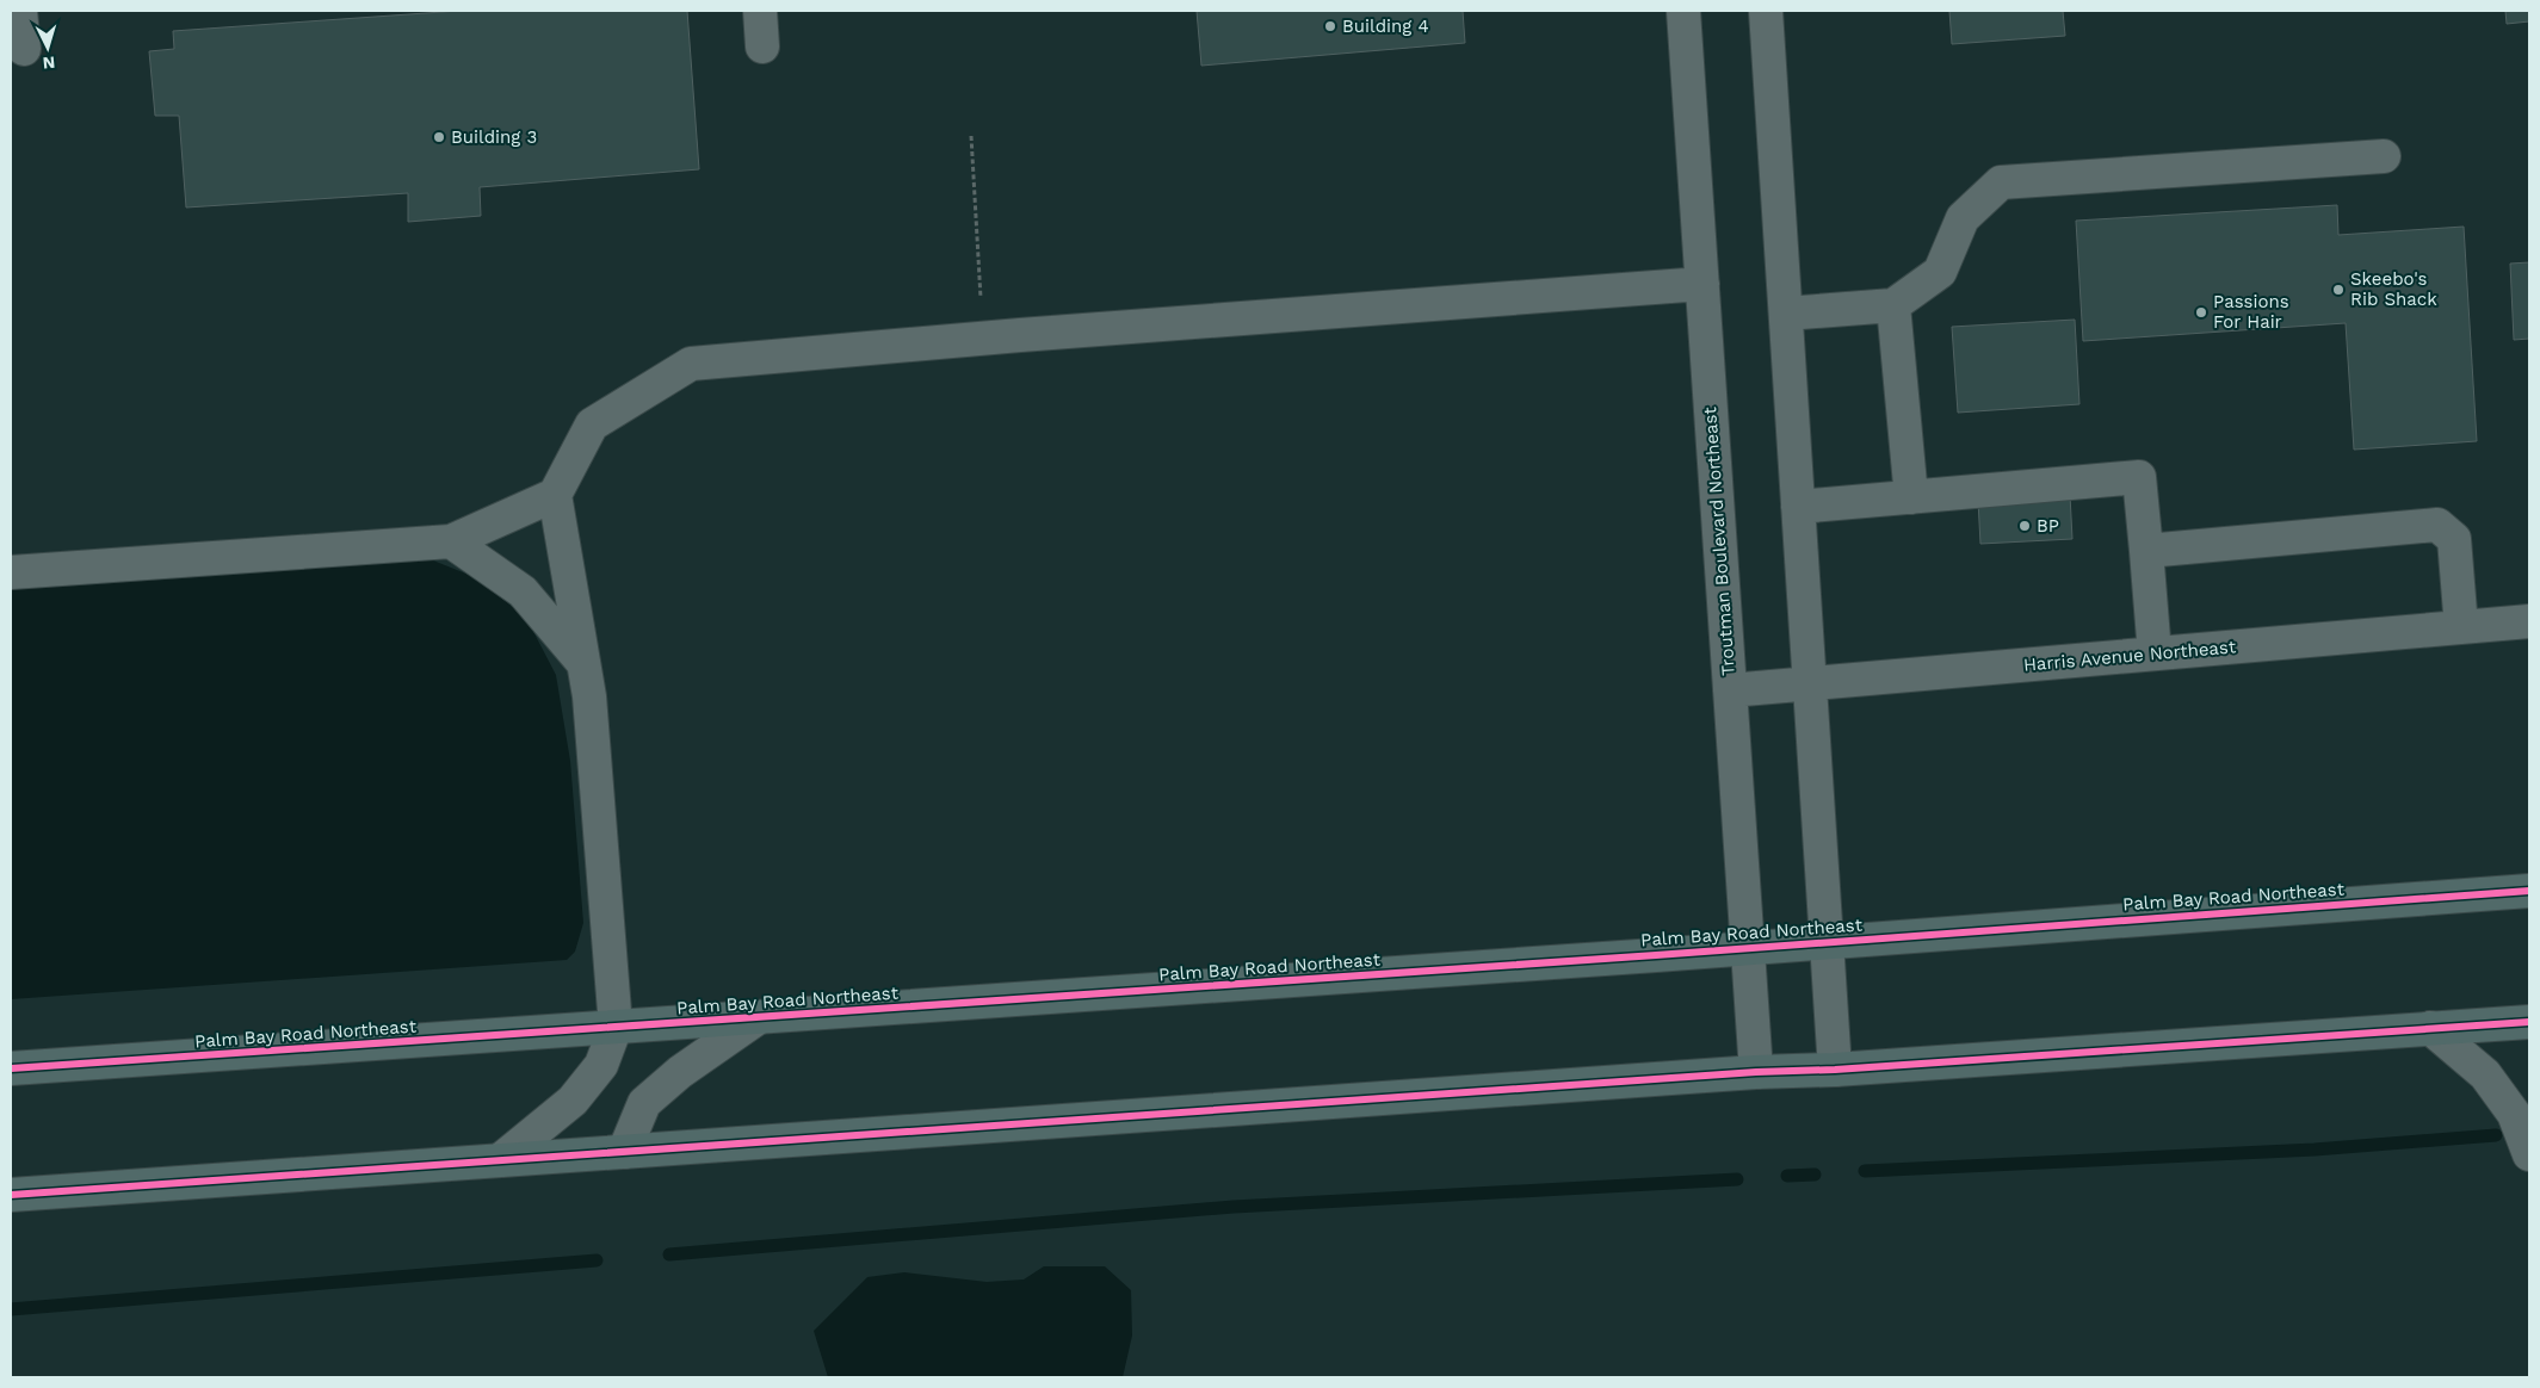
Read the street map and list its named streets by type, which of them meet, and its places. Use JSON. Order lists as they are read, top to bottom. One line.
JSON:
{"streets":{"main road":["Palm Bay Road Northeast"],"street":["Troutman Boulevard Northeast","Harris Avenue Northeast"]},"crossings":[["Troutman Boulevard Northeast","Harris Avenue Northeast"],["Troutman Boulevard Northeast","Palm Bay Road Northeast"]],"places":["Building 4","Building 3","Skeebo's Rib Shack","Passions For Hair","BP"],"north":"bottom"}
